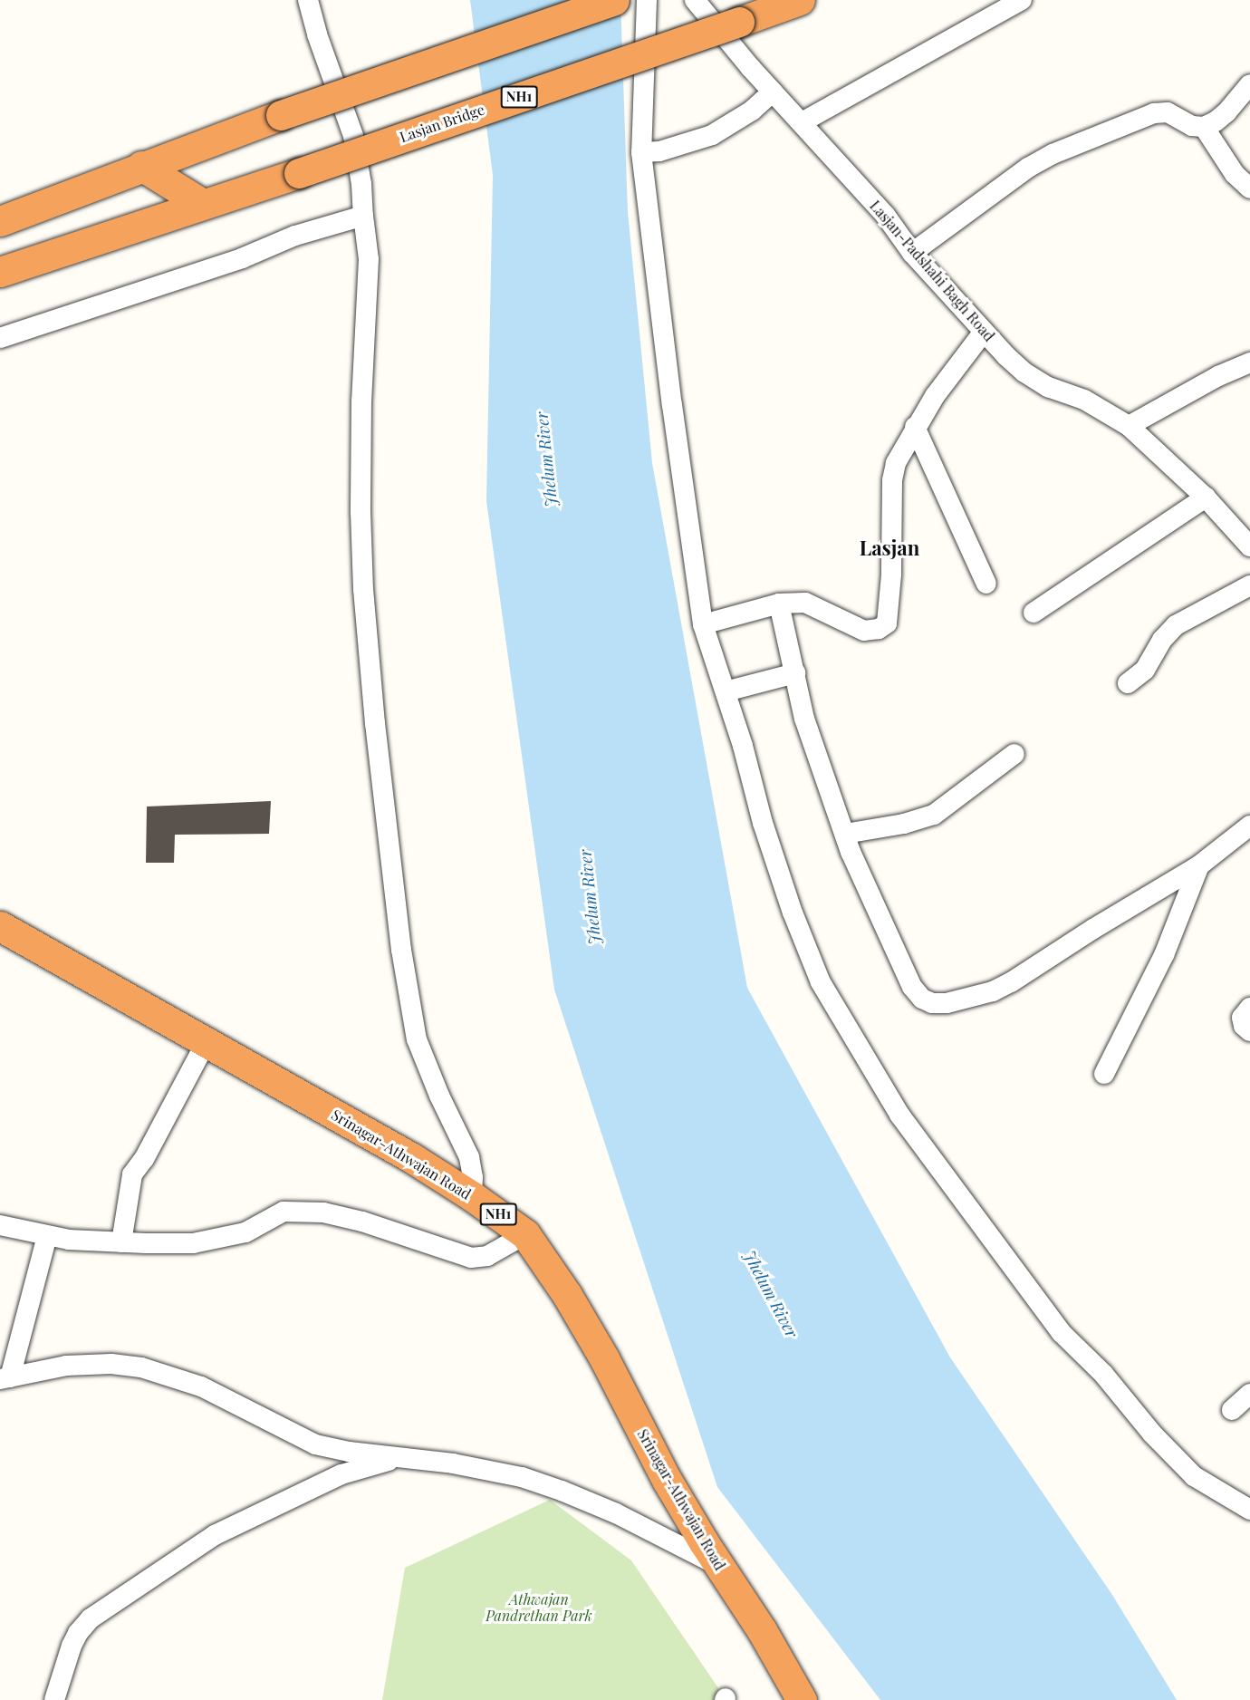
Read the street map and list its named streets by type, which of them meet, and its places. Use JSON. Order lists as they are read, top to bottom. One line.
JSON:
{"streets":{"highway":["NH1","Lasjan Bridge","Srinagar-Athwajan Road"],"street":["Lasjan-Padshahi Bagh Road"]},"crossings":[["NH1","Lasjan Bridge"]],"districts":["Lasjan"],"water":["Jhelum River"],"parks":["Athwajan Pandrethan Park"]}
